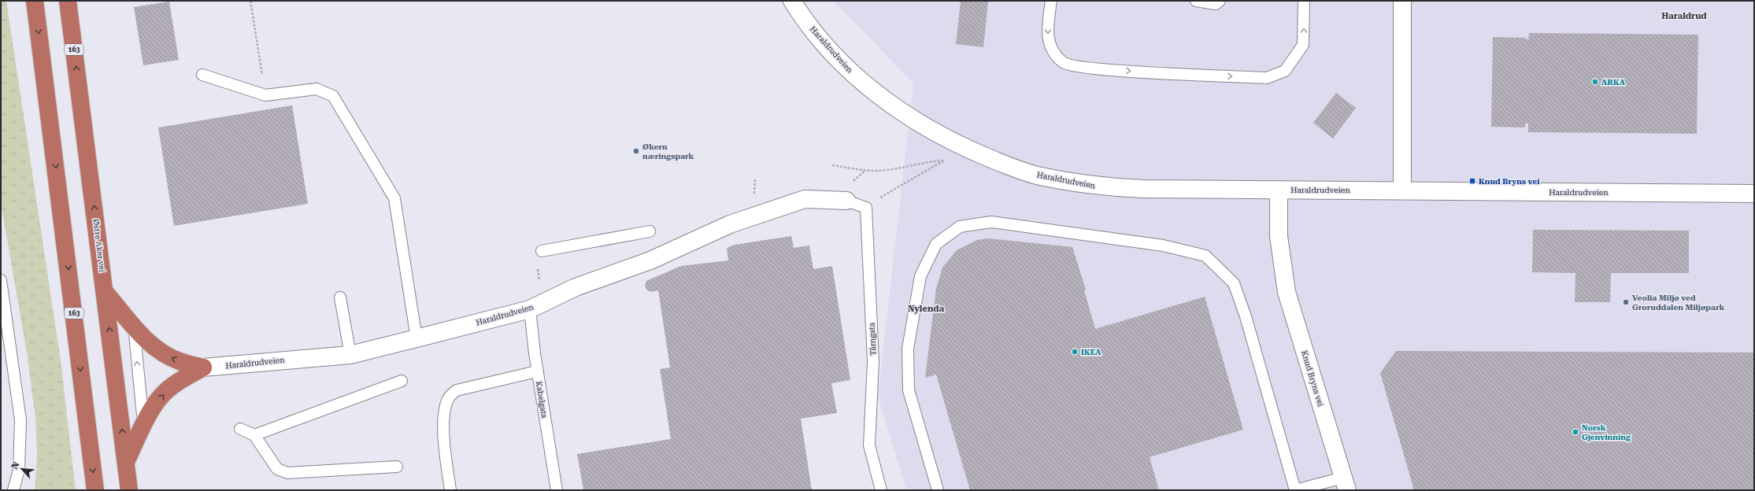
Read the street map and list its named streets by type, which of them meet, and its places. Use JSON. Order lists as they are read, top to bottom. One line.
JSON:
{"streets":{"highway":["163","Østre Aker vei"],"street":["Haraldrudveien","Knud Bryns vei"],"lane":["Tårngata","Kabelgata"]},"crossings":[["Haraldrudveien","Knud Bryns vei"],["Haraldrudveien","Kabelgata"]],"districts":["Haraldrud","Nylenda"],"places":{"other":["ARKA","Økern næringspark","Veolia Miljø ved Groruddalen Miljøpark","IKEA","Norsk Gjenvinning"],"transit":["Knud Bryns vei"]},"north":"top left"}
